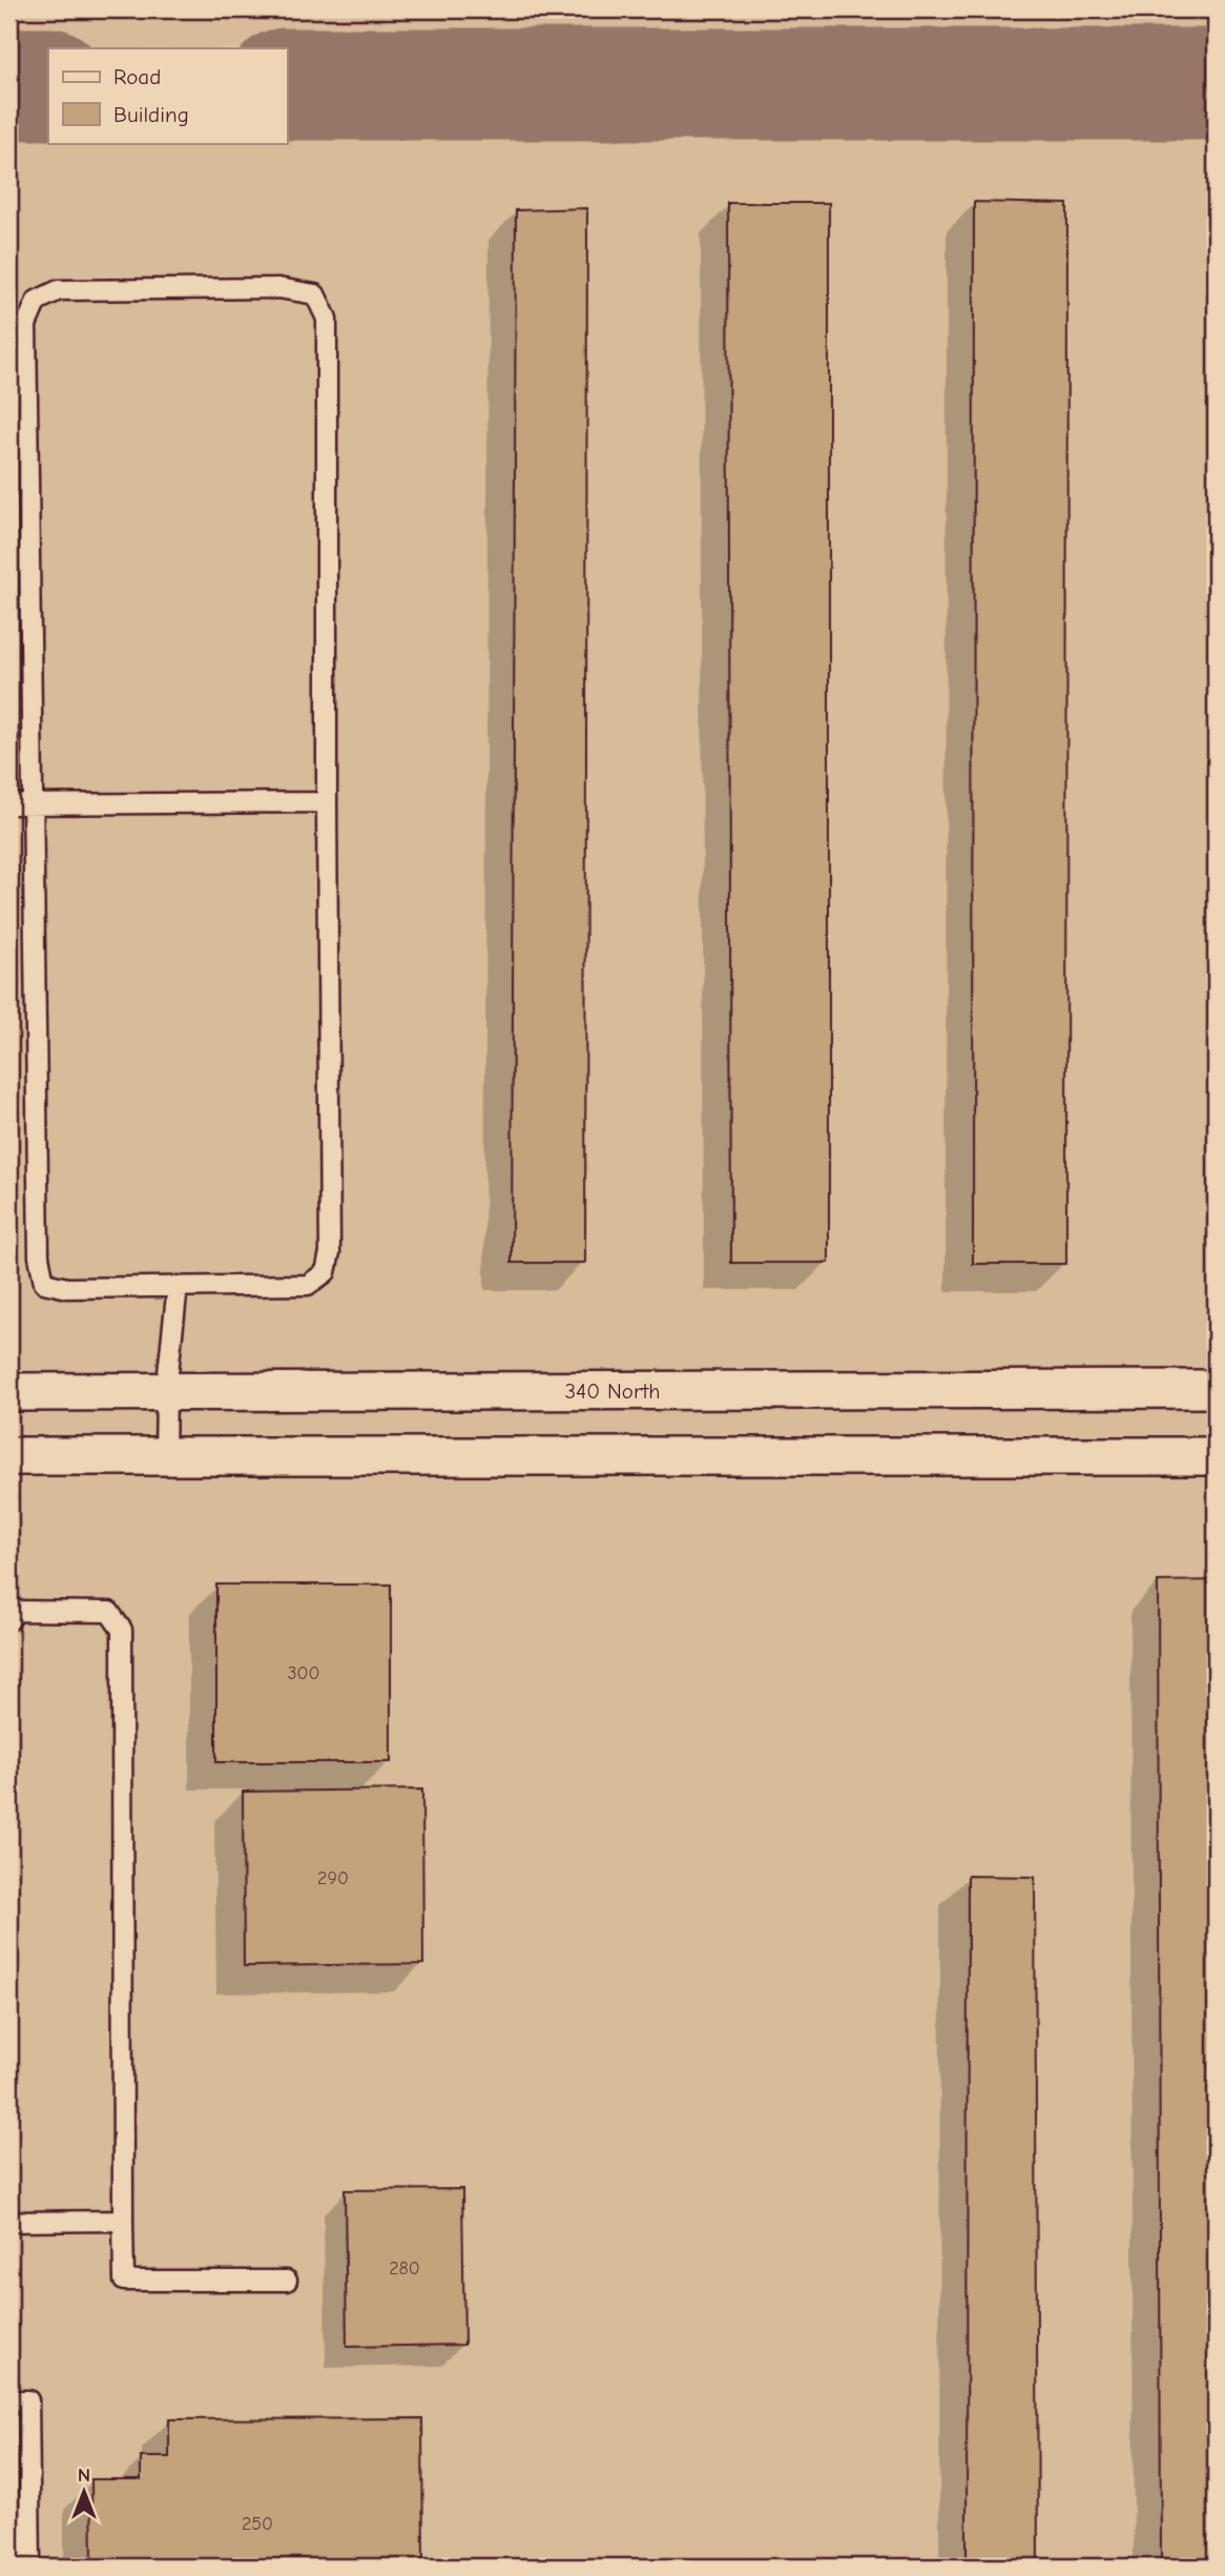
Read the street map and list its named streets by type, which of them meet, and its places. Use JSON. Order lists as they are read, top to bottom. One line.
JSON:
{"streets":{"street":["340 North"]},"house_numbers":["300","290","280","250"],"legend":["Road","Building"],"north":"top"}
